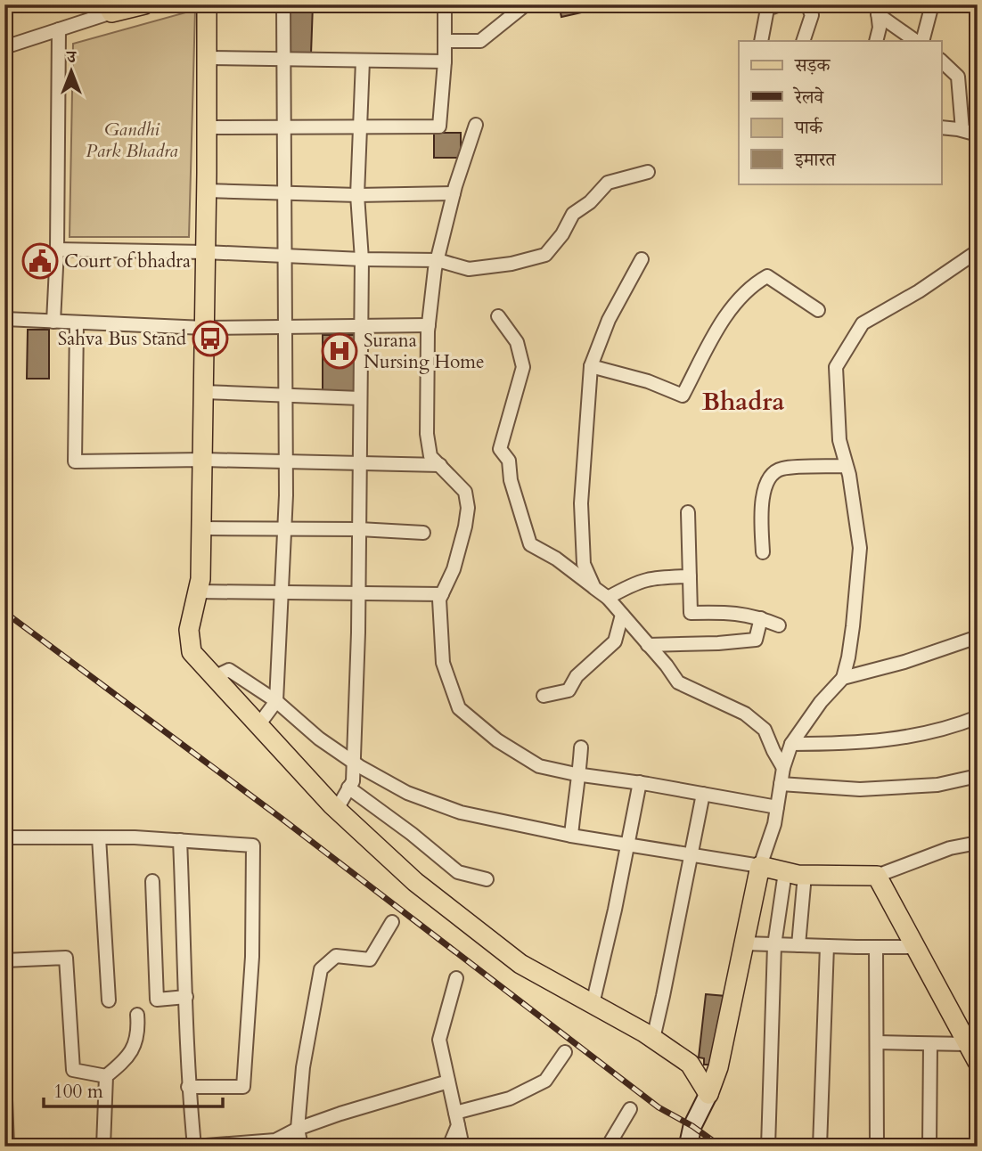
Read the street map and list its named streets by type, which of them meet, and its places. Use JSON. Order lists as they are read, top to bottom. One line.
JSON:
{"districts":["Bhadra"],"parks":["Gandhi Park Bhadra"],"places":{"public building":["Court of bhadra"],"bus stop":["Sahva Bus Stand"],"hospital":["Surana Nursing Home"]},"legend":["सड़क","रेलवे","पार्क","इमारत"],"scale_bar":"100 m","north":"top"}
